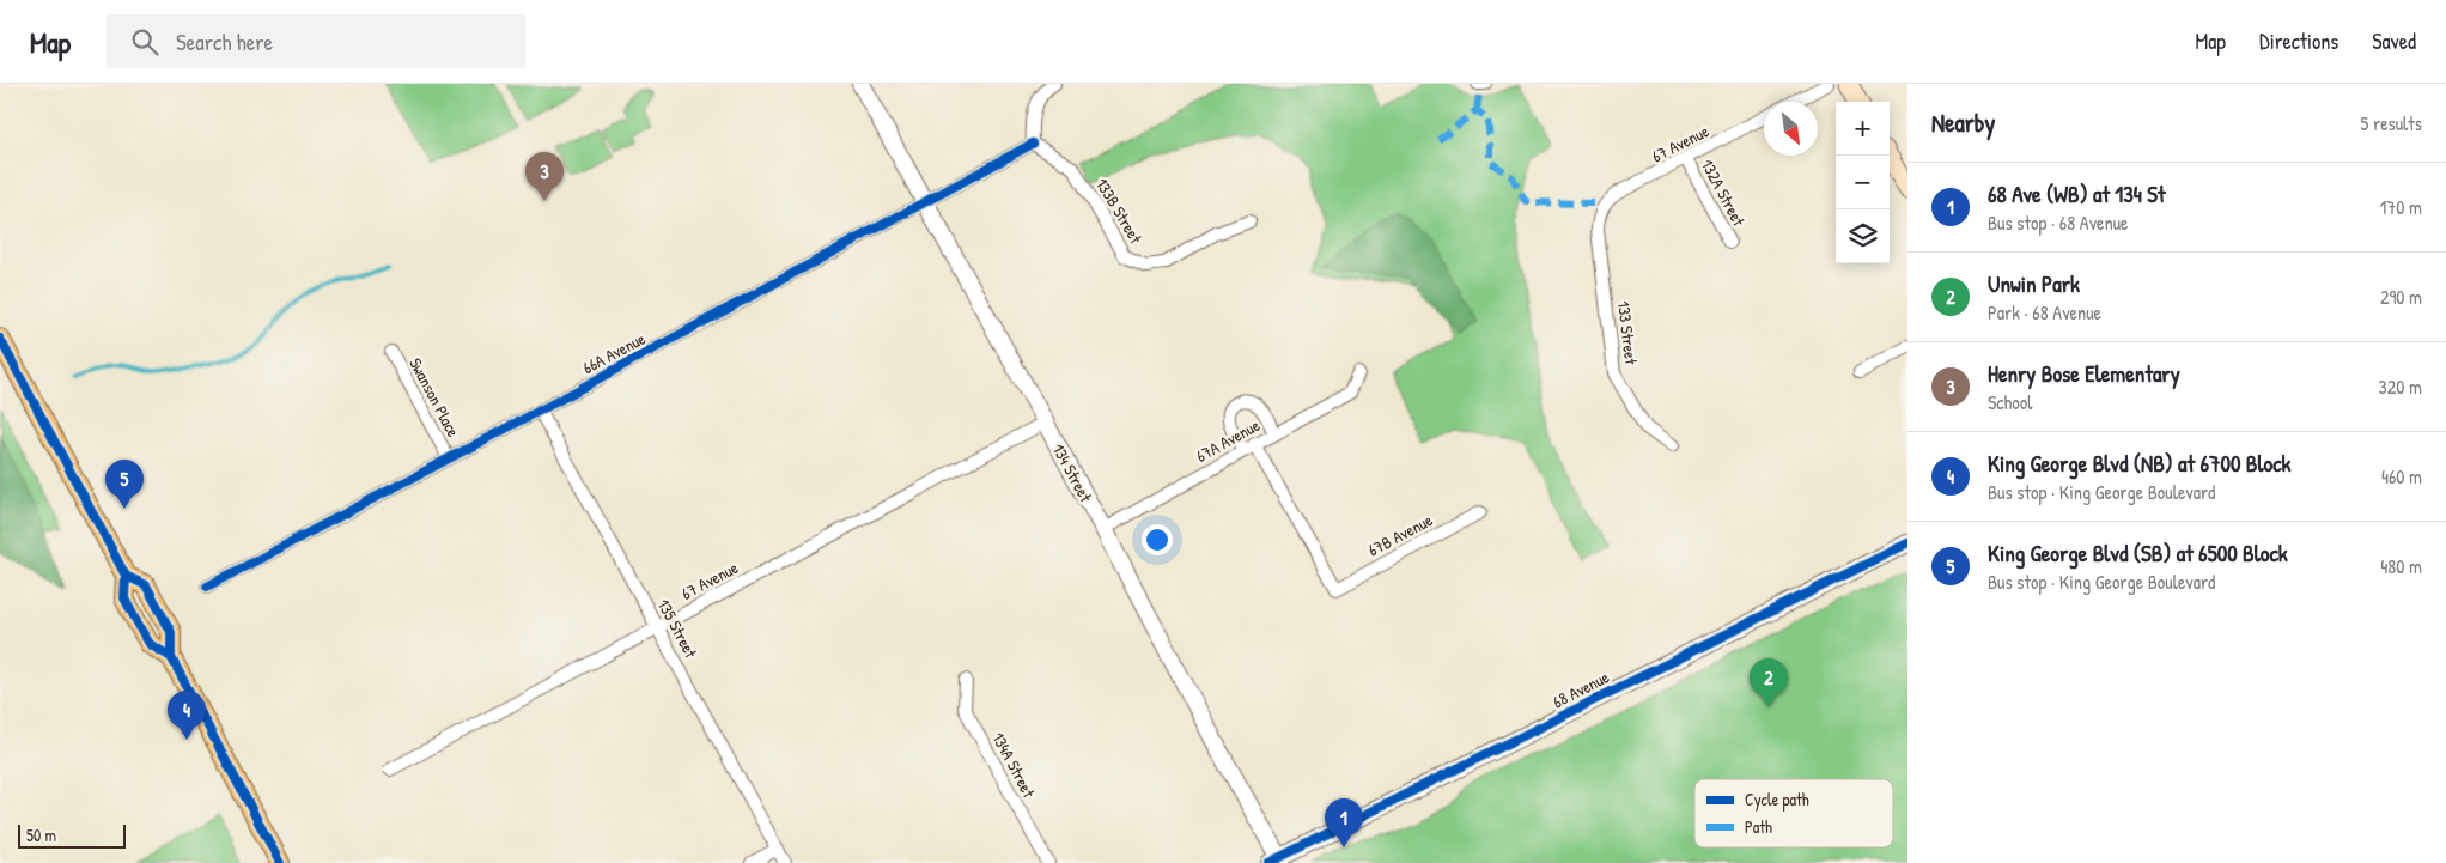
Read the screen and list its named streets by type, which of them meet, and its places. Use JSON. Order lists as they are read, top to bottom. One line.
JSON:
{"streets":{"street":["67 Avenue","132A Street","133B Street","133 Street","66A Avenue","Swanson Place","67A Avenue","134 Street","67B Avenue","135 Street","68 Avenue","134A Street"]},"crossings":[["67 Avenue","132A Street"],["67 Avenue","133 Street"],["67 Avenue","134 Street"],["67 Avenue","135 Street"],["133B Street","66A Avenue"],["66A Avenue","Swanson Place"],["66A Avenue","134 Street"],["66A Avenue","135 Street"],["67A Avenue","134 Street"],["67A Avenue","67B Avenue"],["134 Street","68 Avenue"]],"legend":["Cycle path","Path"],"scale_bar":"50 m","north":"bottom right","page":{"header":"Map","search":"Search here","nav":["Map","Directions","Saved"],"heading":["Nearby","5 results"],"map_buttons":["+","−"],"pins":["3","5","2","4","1"],"list":[{"mark":"1","name":"68 Ave (WB) at 134 St","note":"Bus stop · 68 Avenue","value":"170 m"},{"mark":"2","name":"Unwin Park","note":"Park · 68 Avenue","value":"290 m"},{"mark":"3","name":"Henry Bose Elementary","note":"School","value":"320 m"},{"mark":"4","name":"King George Blvd (NB) at 6700 Block","note":"Bus stop · King George Boulevard","value":"460 m"},{"mark":"5","name":"King George Blvd (SB) at 6500 Block","note":"Bus stop · King George Boulevard","value":"480 m"}],"scale":"50 m"}}
